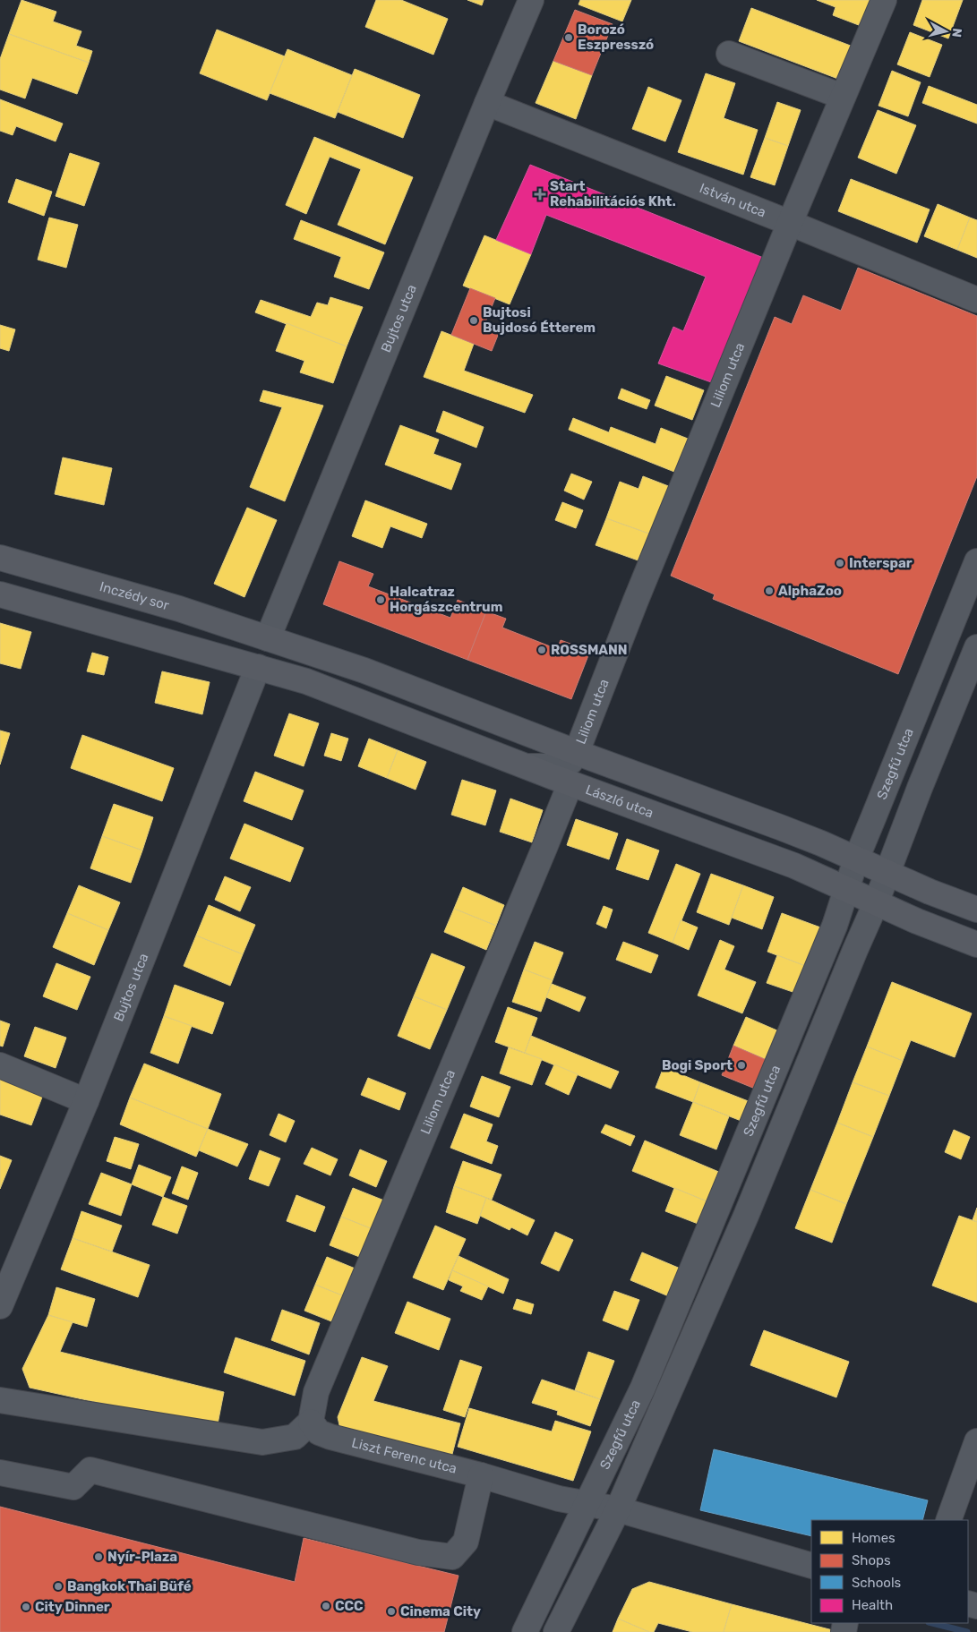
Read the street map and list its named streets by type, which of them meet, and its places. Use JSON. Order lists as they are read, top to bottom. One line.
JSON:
{"streets":{"main road":["Inczédy sor","László utca"],"street":["István utca","Bujtos utca","Liliom utca","Szegfű utca","Liszt Ferenc utca"]},"crossings":[["István utca","Bujtos utca"],["István utca","Liliom utca"],["Bujtos utca","Inczédy sor"],["Bujtos utca","László utca"],["Liliom utca","László utca"],["Liliom utca","Liszt Ferenc utca"],["Szegfű utca","László utca"],["Szegfű utca","Liszt Ferenc utca"]],"places":{"other":["Borozó Eszpresszó","Bujtosi Bujdosó Étterem","Interspar","AlphaZoo","Halcatraz Horgászcentrum","ROSSMANN","Bogi Sport","Nyír-Plaza","Bangkok Thai Büfé","CCC","City Dinner","Cinema City"],"health":["Start Rehabilitációs Kht."]},"legend":["Homes","Shops","Schools","Health"],"north":"right"}
